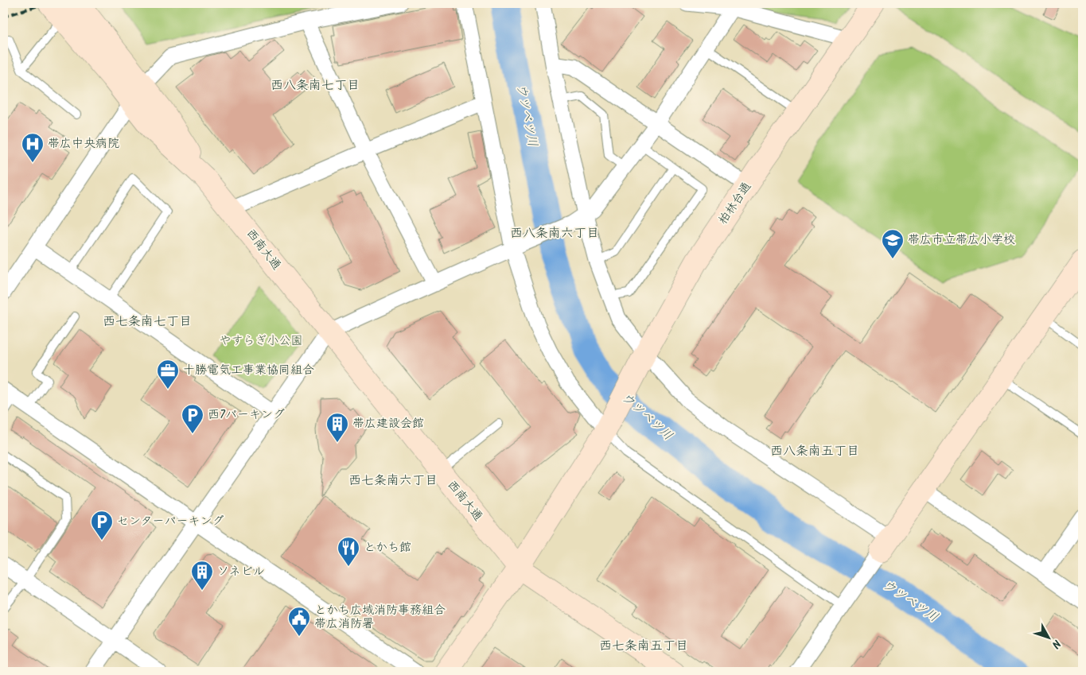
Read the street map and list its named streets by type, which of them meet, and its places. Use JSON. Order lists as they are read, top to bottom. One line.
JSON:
{"streets":{"street":["柏林台通","西南大通"]},"crossings":[["柏林台通","西南大通"]],"districts":["西八条南七丁目","西八条南六丁目","西七条南七丁目","西八条南五丁目","西七条南六丁目","西七条南五丁目"],"water":["ウツベツ川"],"parks":["やすらぎ小公園"],"places":{"hospital":["帯広中央病院"],"school or university":["帯広市立帯広小学校"],"office":["十勝電気工事業協同組合"],"parking":["西7パーキング","センターパーキング"],"building":["帯広建設会館","ソネビル"],"restaurant":["とかち館"],"public building":["とかち広域消防事務組合 帯広消防署"]},"north":"bottom right"}
